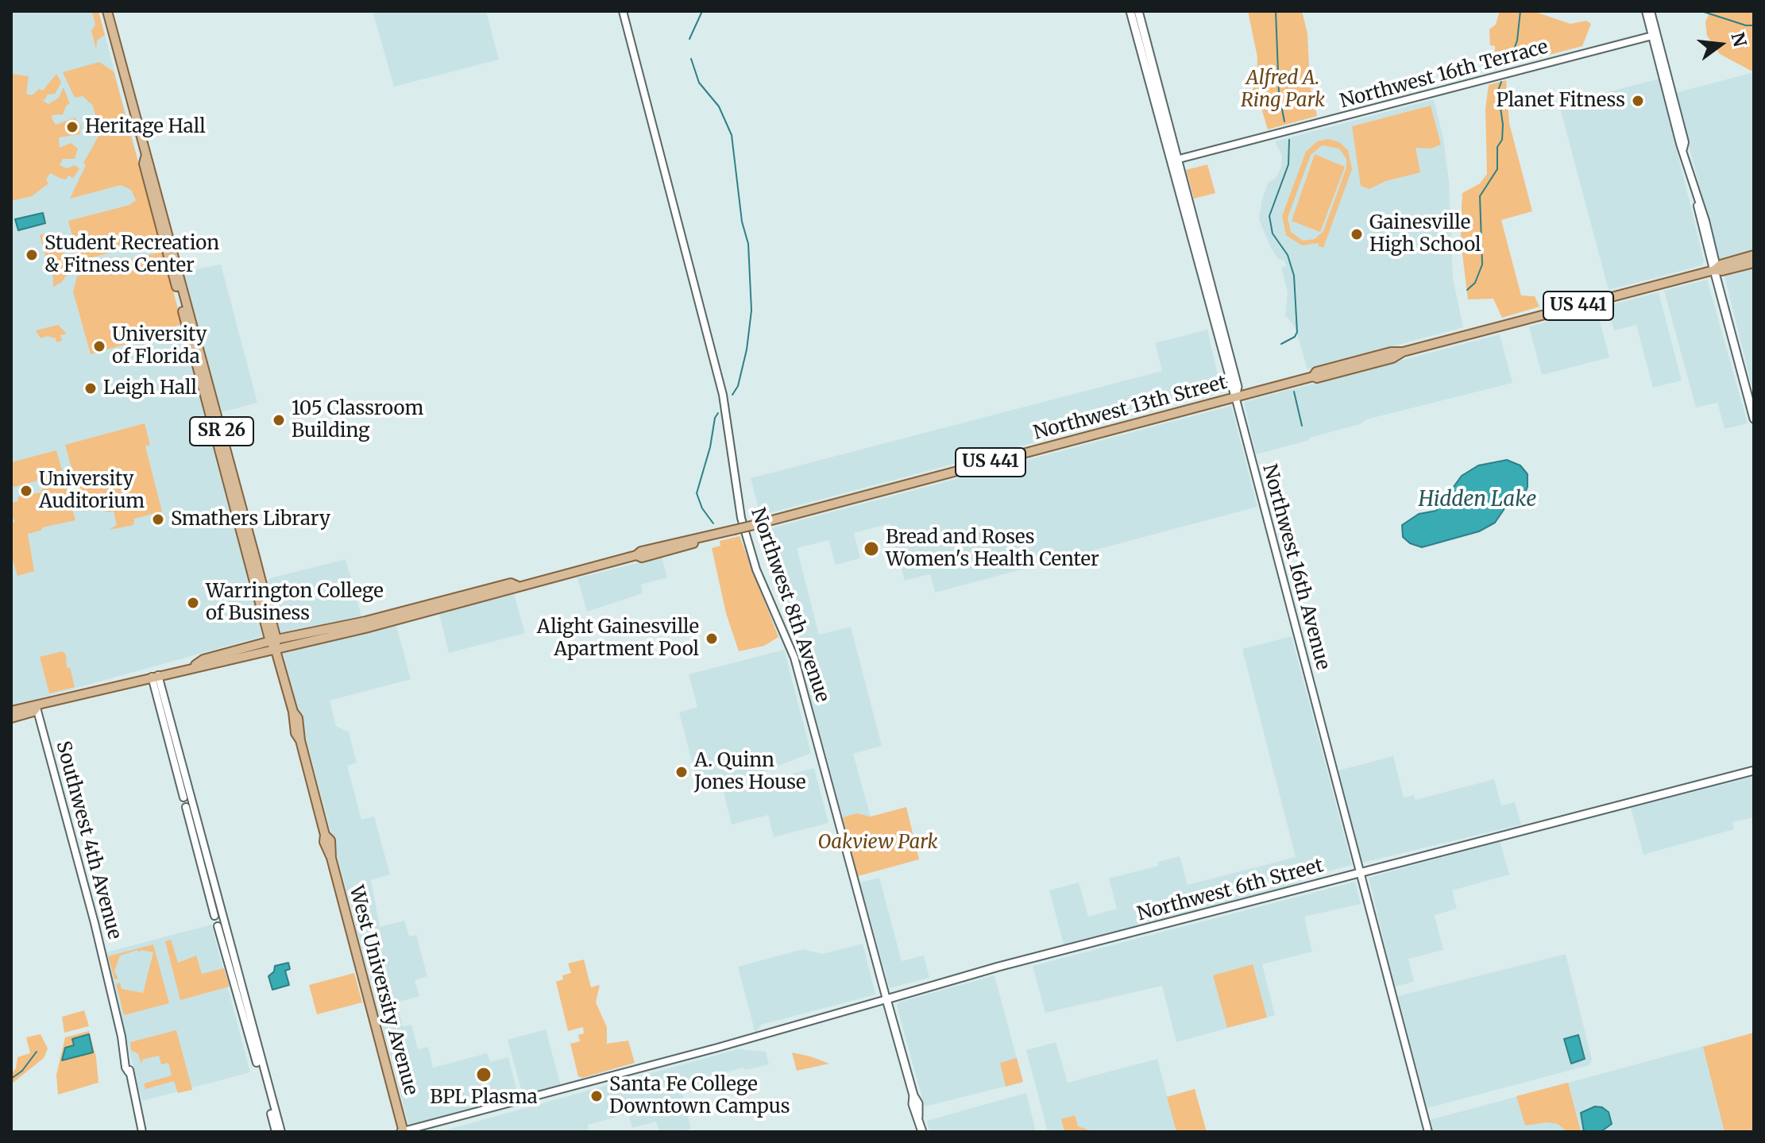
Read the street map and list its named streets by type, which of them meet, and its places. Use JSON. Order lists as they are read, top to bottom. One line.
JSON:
{"streets":{"main road":["US 441","Northwest 13th Street","SR 26","Northwest 8th Avenue","Northwest 6th Street","West University Avenue"],"street":["Northwest 16th Terrace","Northwest 16th Avenue","Southwest 4th Avenue"]},"crossings":[["US 441","Northwest 13th Street"],["US 441","Southwest 4th Avenue"],["US 441","West University Avenue"],["Northwest 13th Street","Northwest 16th Avenue"],["Northwest 13th Street","West University Avenue"],["Northwest 16th Avenue","Northwest 6th Street"],["Northwest 8th Avenue","Northwest 6th Street"],["Northwest 6th Street","West University Avenue"]],"water":["Hidden Lake"],"parks":["Alfred A. Ring Park","Oakview Park"],"places":["Planet Fitness","Heritage Hall","Gainesville High School","Student Recreation & Fitness Center","University of Florida","Leigh Hall","105 Classroom Building","University Auditorium","Smathers Library","Bread and Roses Women's Health Center","Warrington College of Business","Alight Gainesville Apartment Pool","A. Quinn Jones House","BPL Plasma","Santa Fe College Downtown Campus"],"north":"right"}
